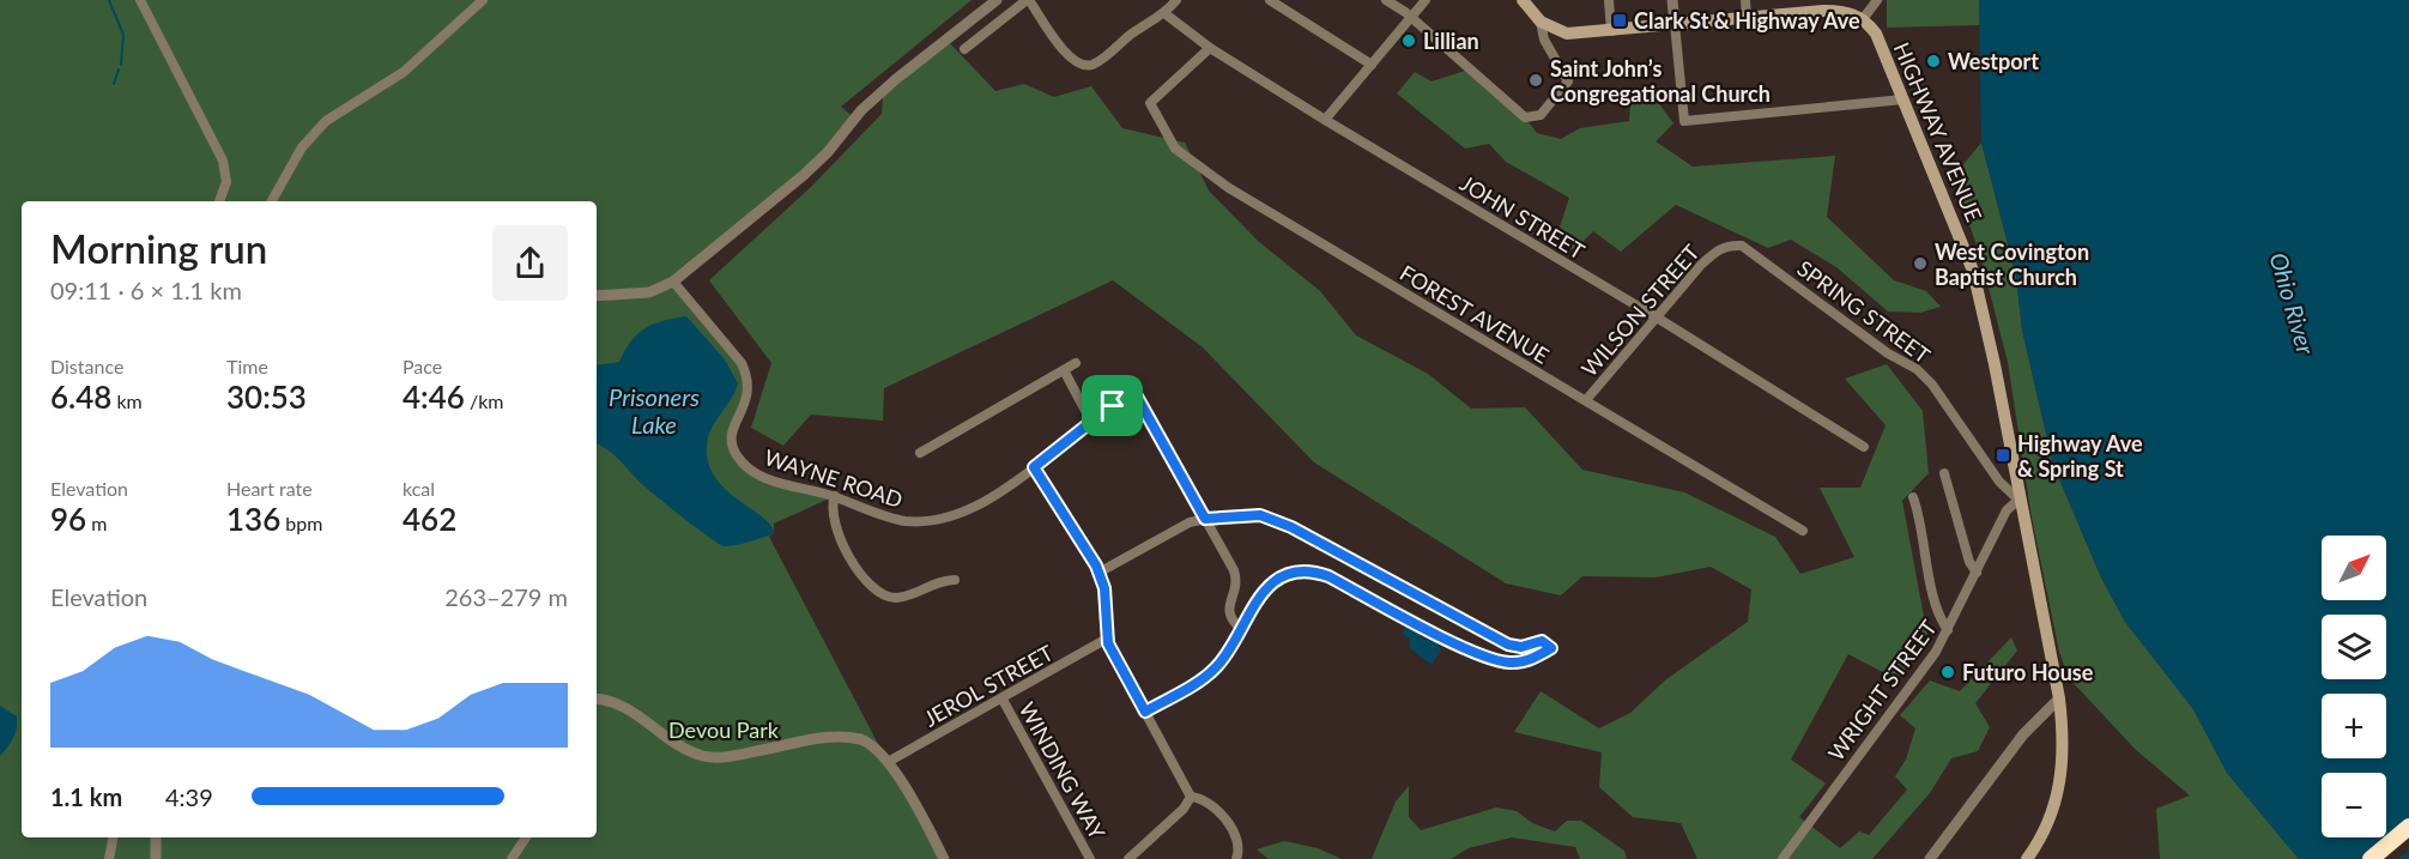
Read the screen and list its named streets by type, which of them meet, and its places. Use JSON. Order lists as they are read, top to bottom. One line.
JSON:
{"streets":{"main road":["HIGHWAY AVENUE"],"street":["JOHN STREET","WILSON STREET","SPRING STREET","FOREST AVENUE","WAYNE ROAD","JEROL STREET","WRIGHT STREET","WINDING WAY"]},"crossings":[["HIGHWAY AVENUE","SPRING STREET"],["HIGHWAY AVENUE","WRIGHT STREET"],["JOHN STREET","WILSON STREET"],["JOHN STREET","FOREST AVENUE"],["WILSON STREET","SPRING STREET"],["WILSON STREET","FOREST AVENUE"],["SPRING STREET","WRIGHT STREET"],["JEROL STREET","WINDING WAY"]],"water":["Ohio River","Prisoners Lake"],"parks":["Devou Park"],"places":{"transit":["Clark St & Highway Ave","Highway Ave & Spring St"],"other":["Lillian","Westport","Saint John’s Congregational Church","West Covington Baptist Church","Futuro House"]},"north":"top right","page":{"heading":["Morning run","09:11 · 6 × 1.1 km"],"stats":[["Distance","6.48 km"],["Time","30:53"],["Pace","4:46 /km"],["Elevation","96 m"],["Heart rate","136 bpm"],["kcal","462"]],"map_buttons":["+","−"],"chart":["Elevation","263–279 m"],"list":[{"name":"1.1 km","note":"4:39"}]}}
